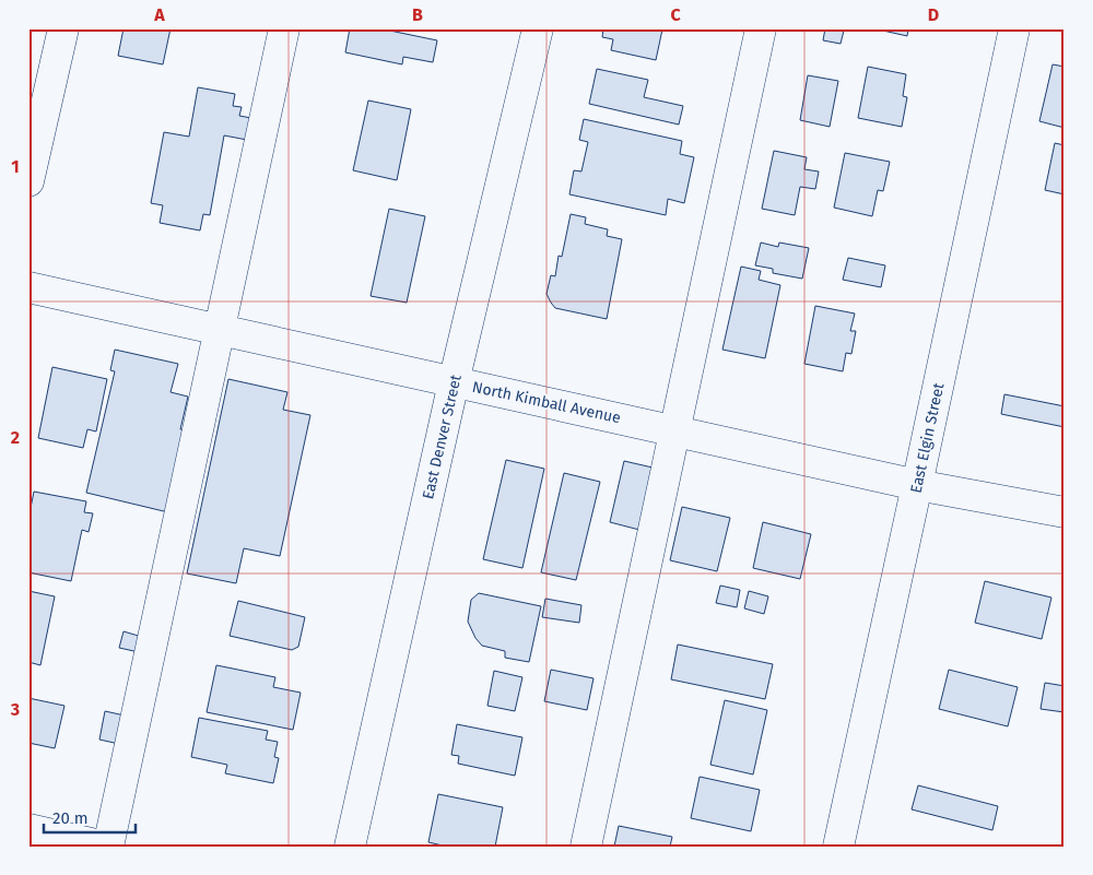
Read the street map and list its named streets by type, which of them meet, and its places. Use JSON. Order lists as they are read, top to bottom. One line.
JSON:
{"streets":{"street":["North Kimball Avenue","East Denver Street","East Elgin Street"]},"crossings":[["North Kimball Avenue","East Denver Street"],["North Kimball Avenue","East Elgin Street"]],"scale_bar":"20 m","grid":{"columns":["A","B","C","D"],"rows":["1","2","3"]}}
